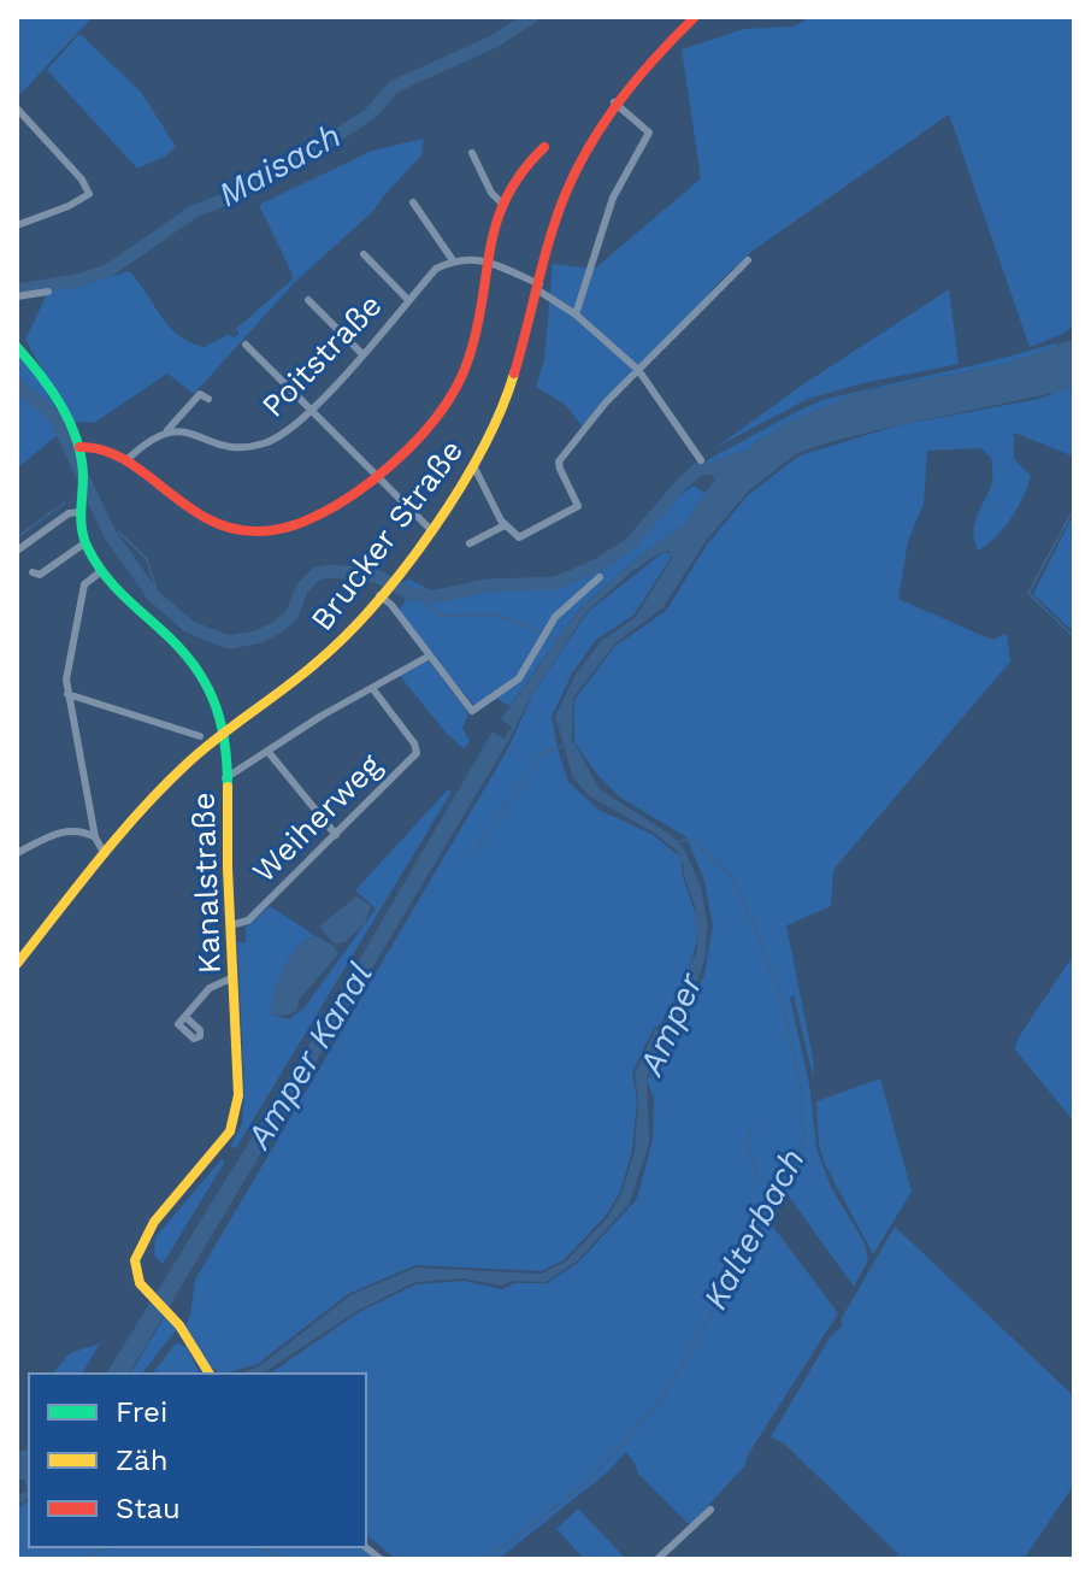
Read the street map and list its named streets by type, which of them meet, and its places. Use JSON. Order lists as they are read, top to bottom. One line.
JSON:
{"streets":{"street":["Poitstraße","Brucker Straße","Weiherweg","Kanalstraße"]},"crossings":[["Brucker Straße","Kanalstraße"],["Weiherweg","Kanalstraße"]],"water":["Maisach","Amper","Amper Kanal","Kalterbach"],"legend":["Frei","Zäh","Stau"]}
